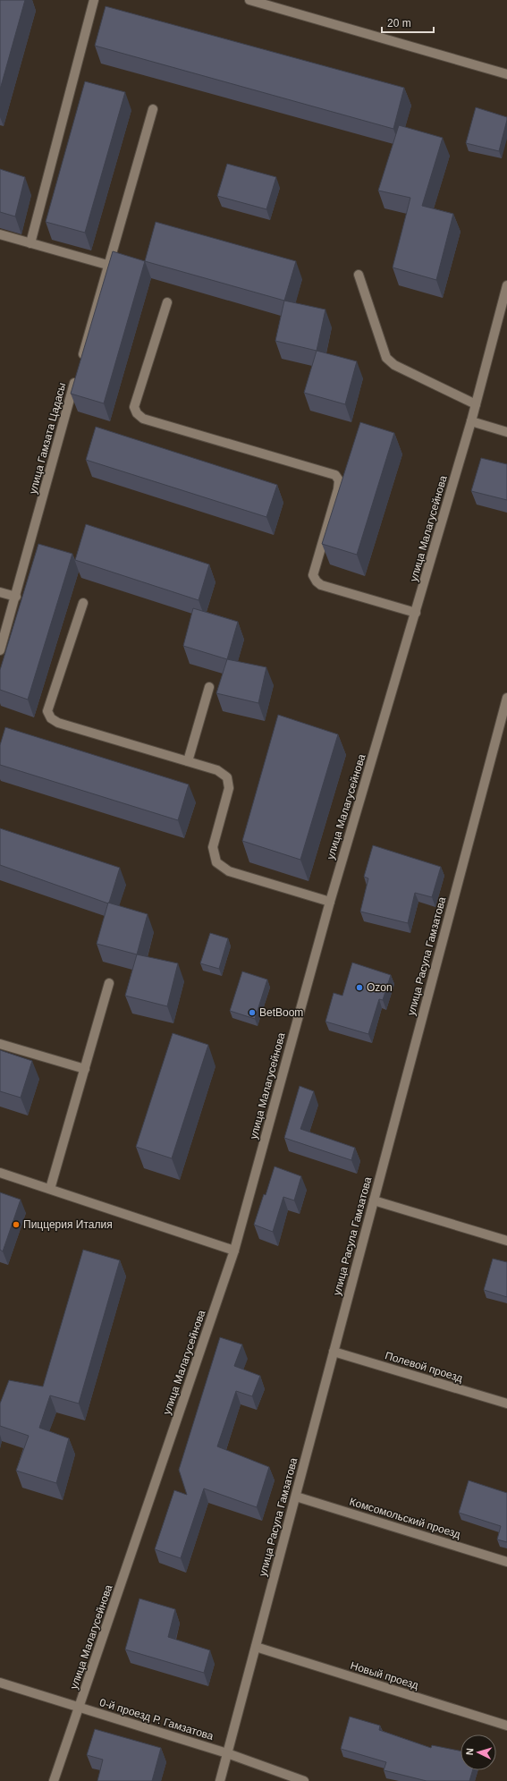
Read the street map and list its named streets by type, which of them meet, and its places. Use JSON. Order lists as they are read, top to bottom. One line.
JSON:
{"streets":{"street":["улица Гамзата Цадасы","улица Малагусейнова","улица Расула Гамзатова","Полевой проезд","Комсомольский проезд","Новый проезд","0-й проезд Р. Гамзатова"]},"crossings":[["улица Малагусейнова","0-й проезд Р. Гамзатова"],["улица Расула Гамзатова","Полевой проезд"],["улица Расула Гамзатова","Комсомольский проезд"],["улица Расула Гамзатова","Новый проезд"],["улица Расула Гамзатова","0-й проезд Р. Гамзатова"]],"places":["Ozon","BetBoom","Пиццерия Италия"],"scale_bar":"20 m","north":"left"}
